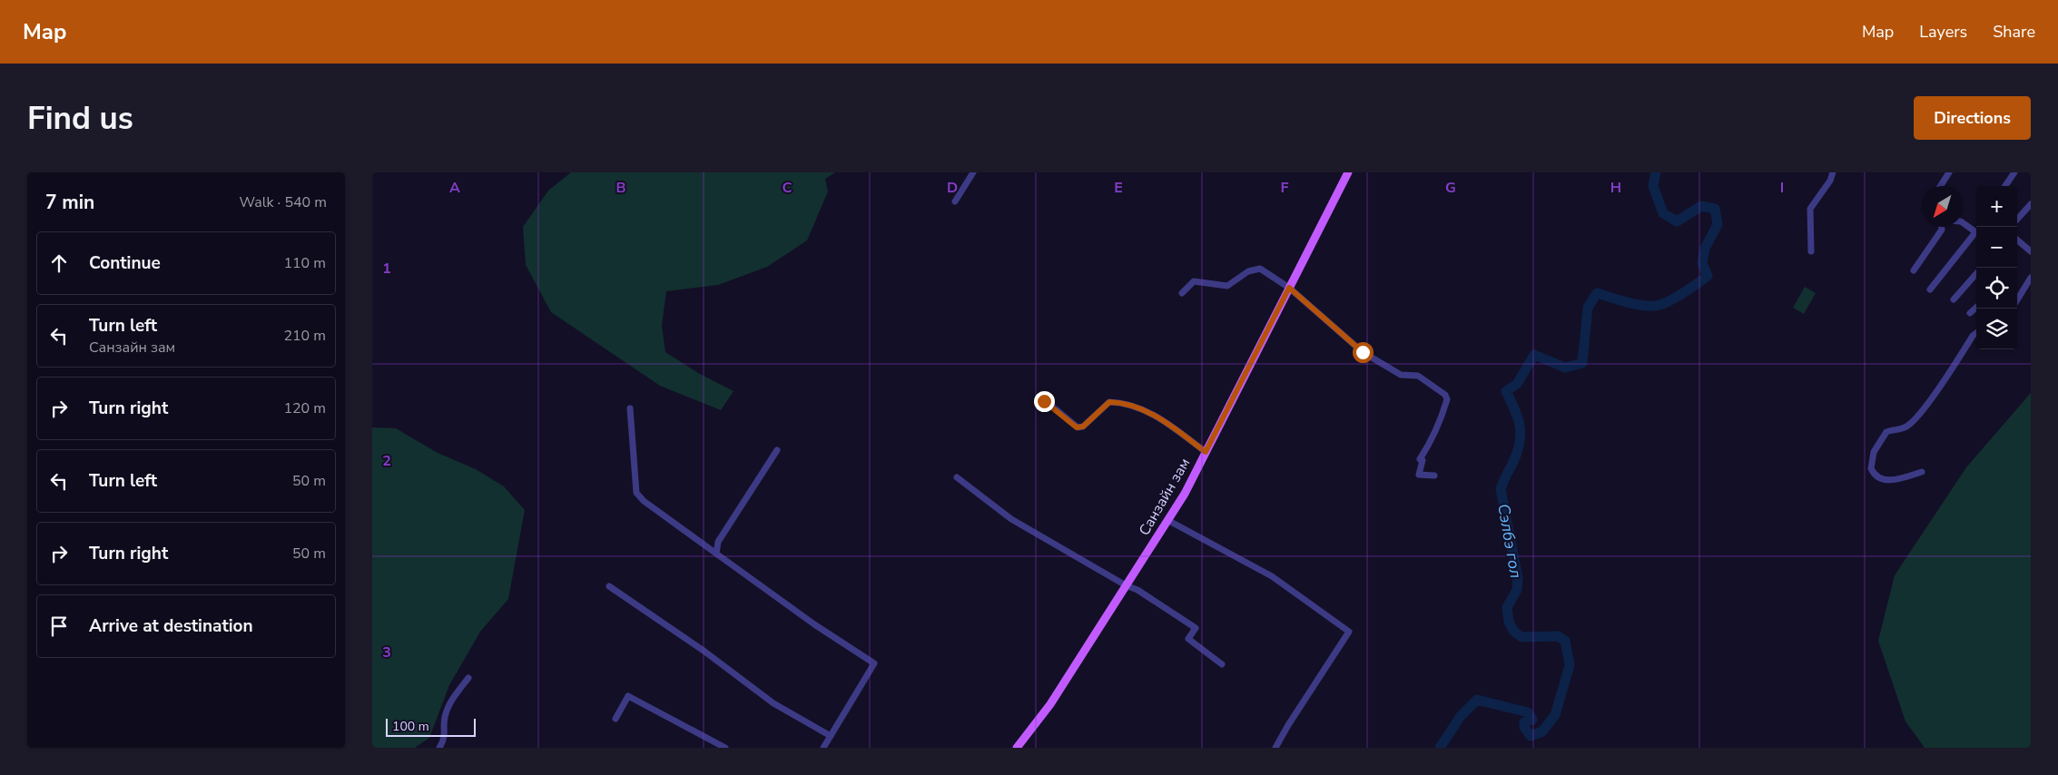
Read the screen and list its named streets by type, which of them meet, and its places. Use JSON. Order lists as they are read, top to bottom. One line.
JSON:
{"streets":{"main road":["Санзайн зам"]},"water":["Сэлбэ гол"],"scale_bar":"100 m","north":"bottom left","page":{"header":"Map","nav":["Map","Layers","Share"],"buttons":"Directions","title":"Find us","heading":["7 min","Walk · 540 m"],"map_buttons":["+","−"],"list":[["Continue","110 m"],["Turn left","Санзайн зам","210 m"],["Turn right","120 m"],["Turn left","50 m"],["Turn right","50 m"],"Arrive at destination"],"scale":"100 m"},"grid":{"columns":["A","B","C","D","E","F","G","H","I"],"rows":["1","2","3"]}}
